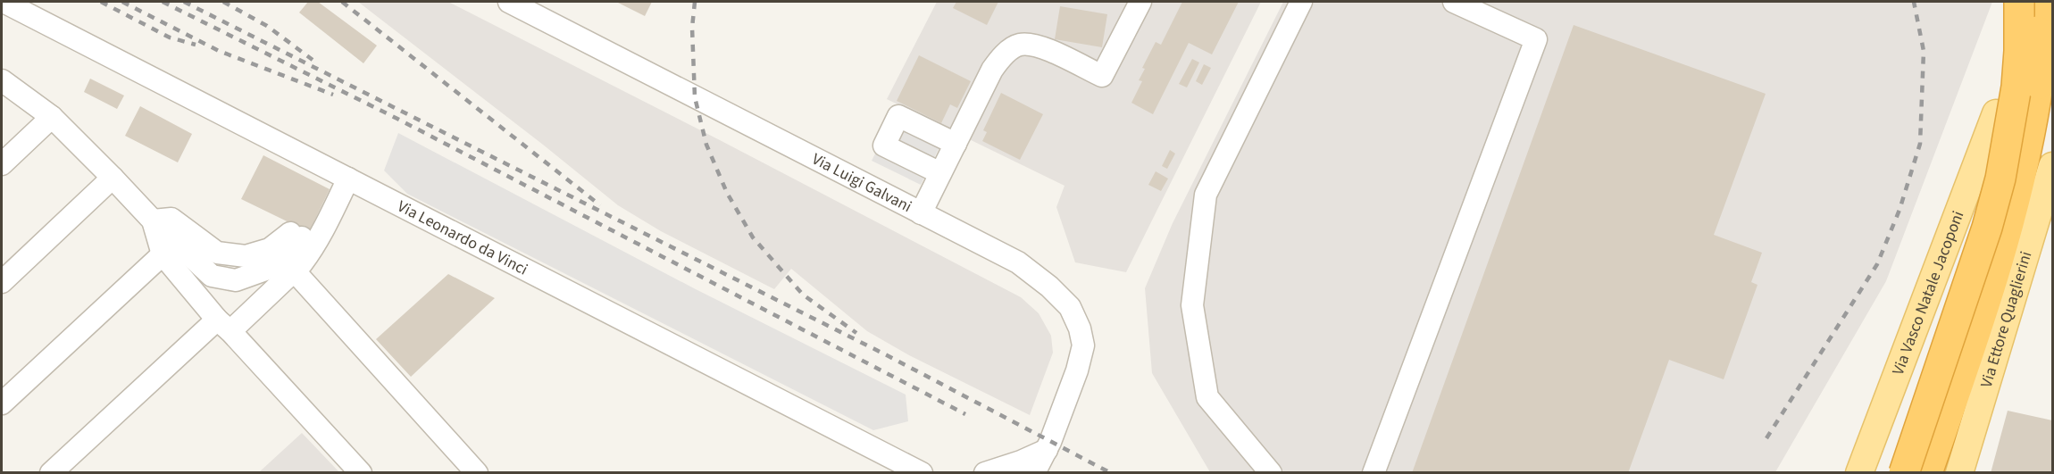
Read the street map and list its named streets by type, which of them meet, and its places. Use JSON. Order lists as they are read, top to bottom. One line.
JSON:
{"streets":{"main road":["Via Vasco Natale Jacoponi","Via Ettore Quaglierini"],"street":["Via Luigi Galvani","Via Leonardo da Vinci"]}}
